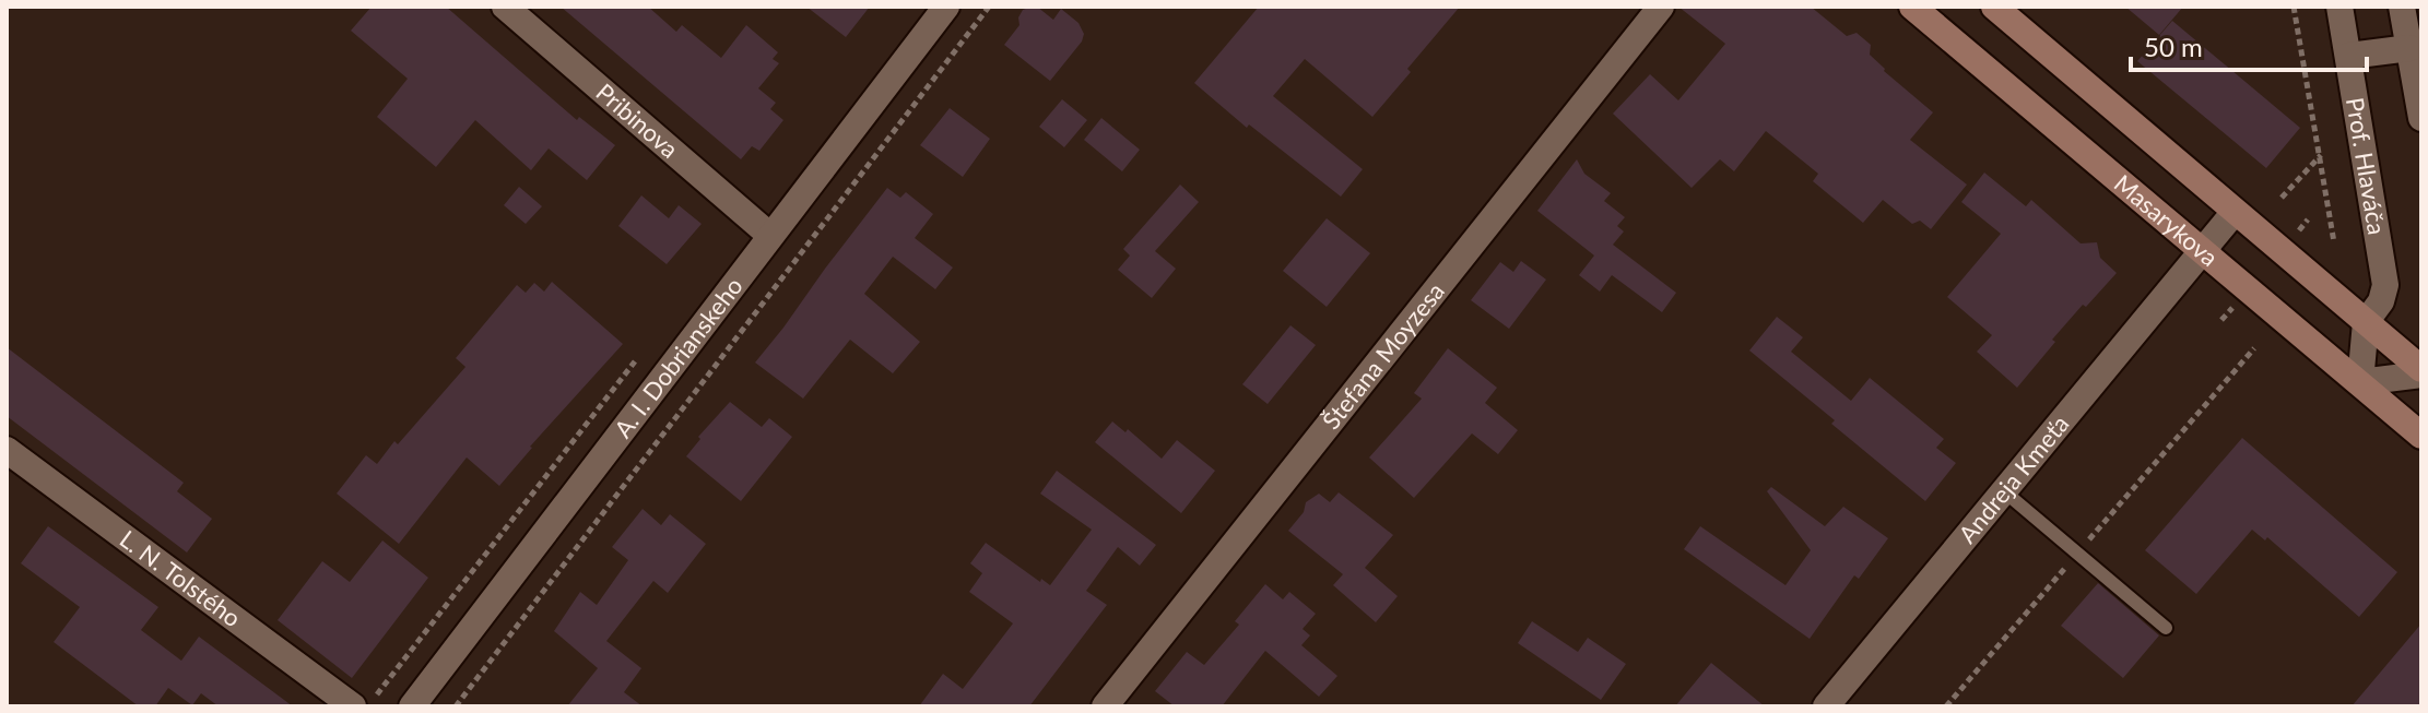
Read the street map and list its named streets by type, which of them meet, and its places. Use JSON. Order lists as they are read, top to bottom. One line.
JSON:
{"streets":{"main road":["Masarykova"],"street":["Pribinova","Prof. Hlaváča","A. I. Dobrianskeho","Štefana Moyzesa","Andreja Kmeťa","L. N. Tolstého"]},"crossings":[["Pribinova","A. I. Dobrianskeho"],["Prof. Hlaváča","Masarykova"],["Masarykova","Andreja Kmeťa"]],"scale_bar":"50 m"}
